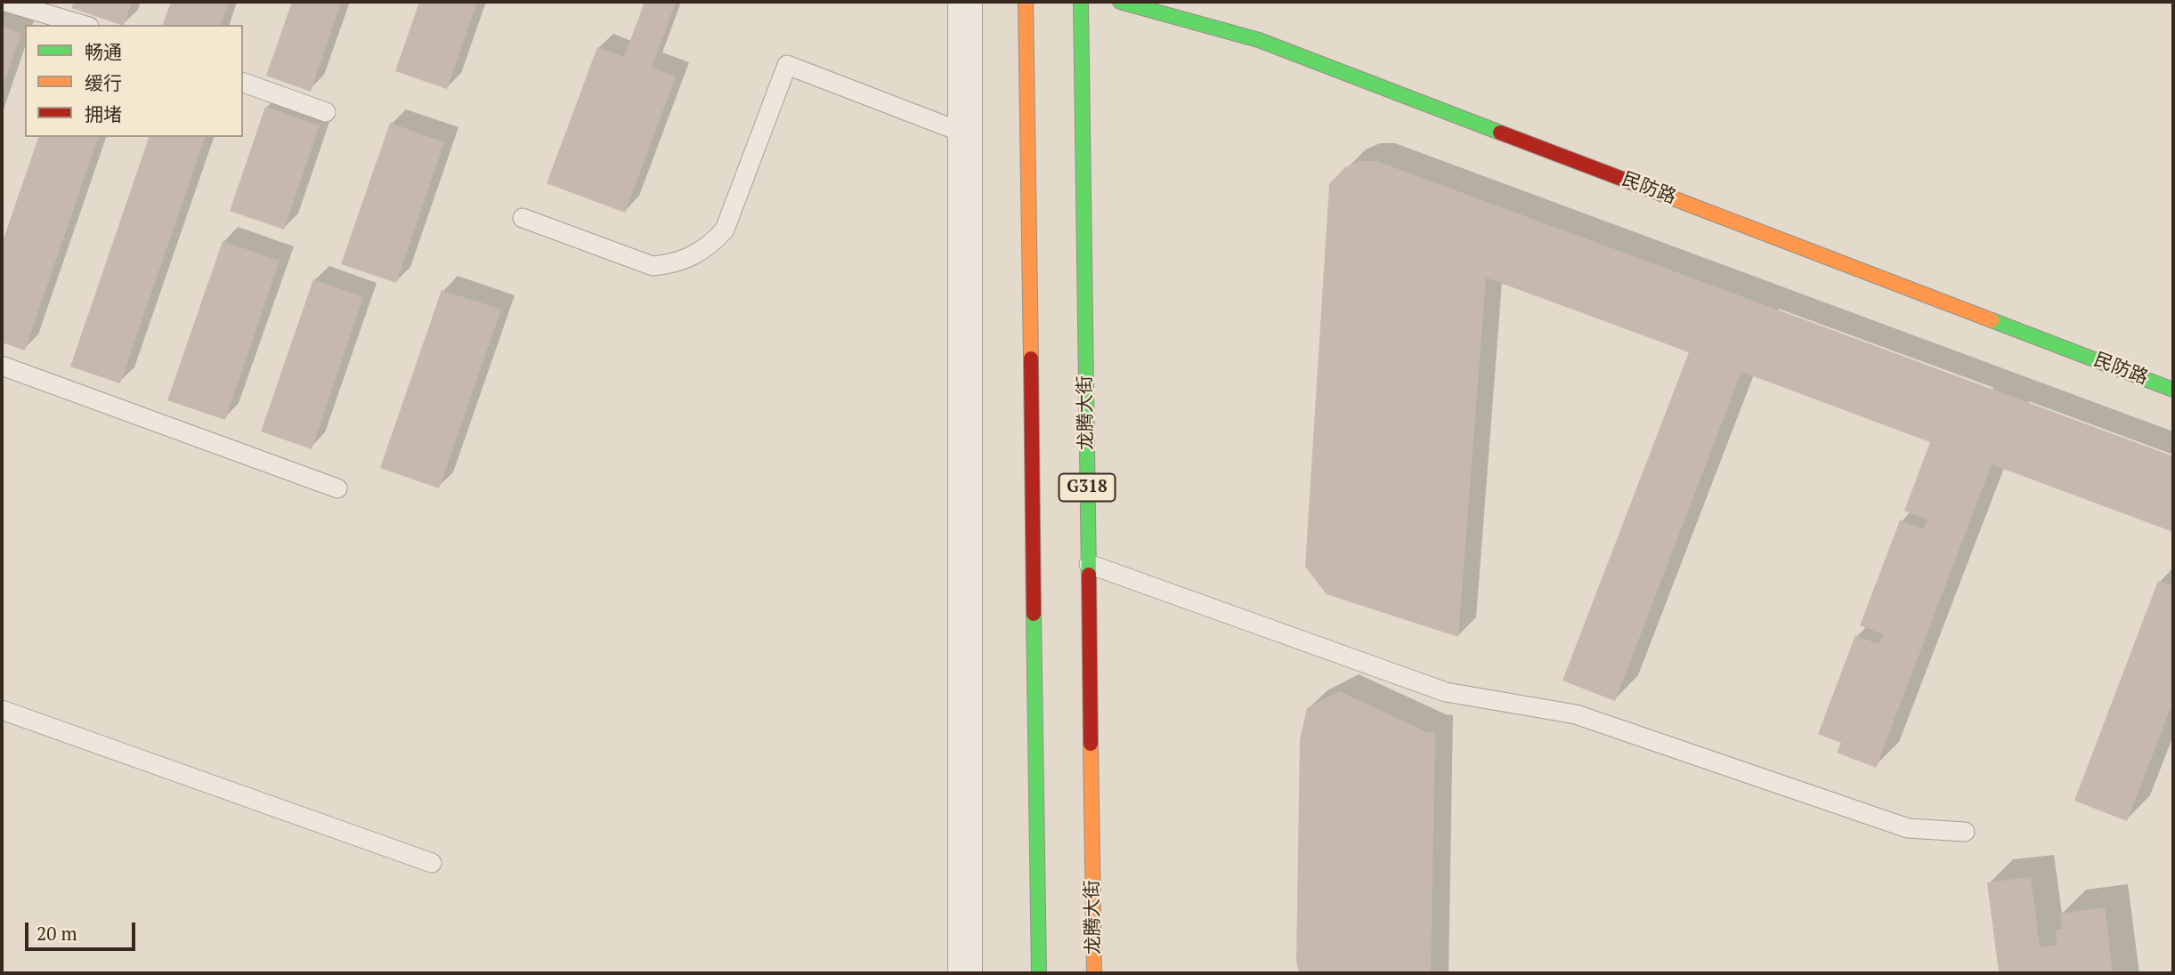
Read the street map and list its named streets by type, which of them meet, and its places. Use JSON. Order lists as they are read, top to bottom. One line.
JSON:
{"streets":{"main road":["民防路","龙腾大街","G318"]},"legend":["畅通","缓行","拥堵"],"scale_bar":"20 m"}
